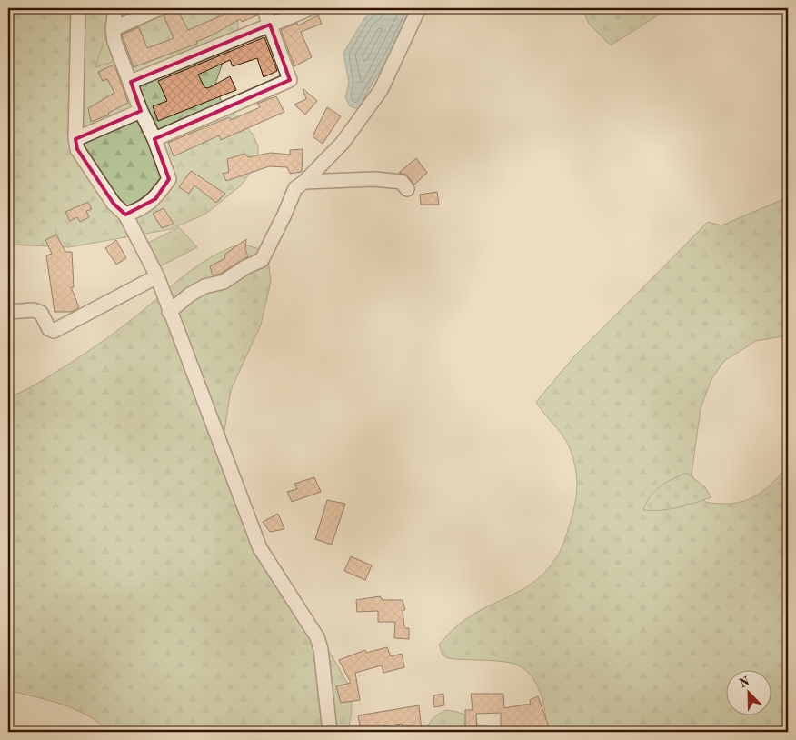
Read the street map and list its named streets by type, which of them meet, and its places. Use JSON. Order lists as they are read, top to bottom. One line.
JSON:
{"north":"top left"}
